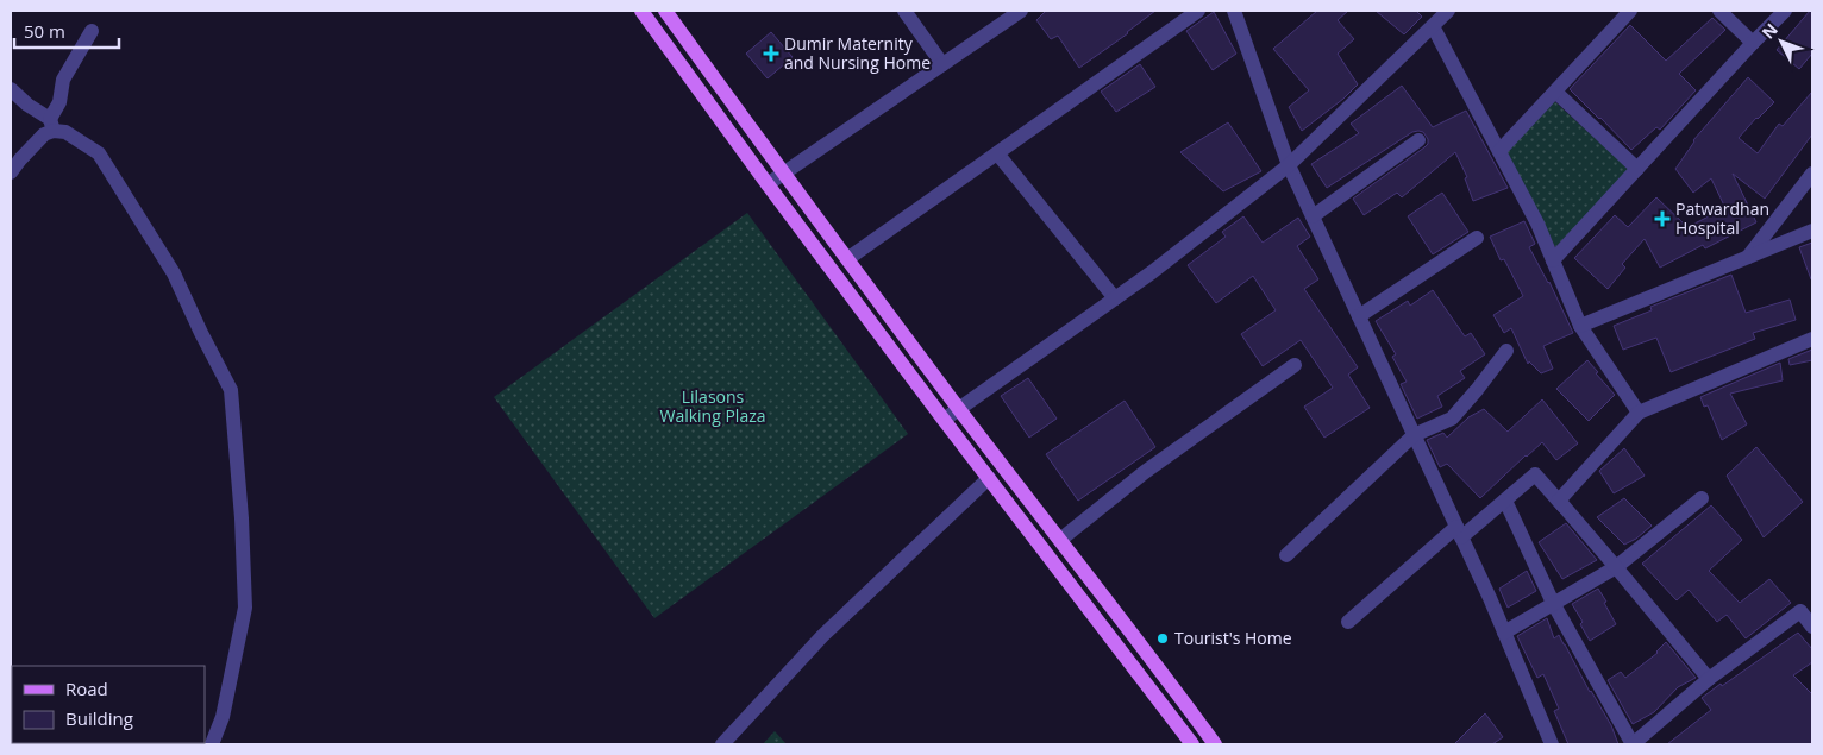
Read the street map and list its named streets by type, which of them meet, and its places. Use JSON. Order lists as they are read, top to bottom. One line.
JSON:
{"parks":["Lilasons Walking Plaza"],"places":{"health":["Dumir Maternity and Nursing Home","Patwardhan Hospital"],"other":["Tourist's Home"]},"legend":["Road","Building"],"scale_bar":"50 m","north":"top left"}
